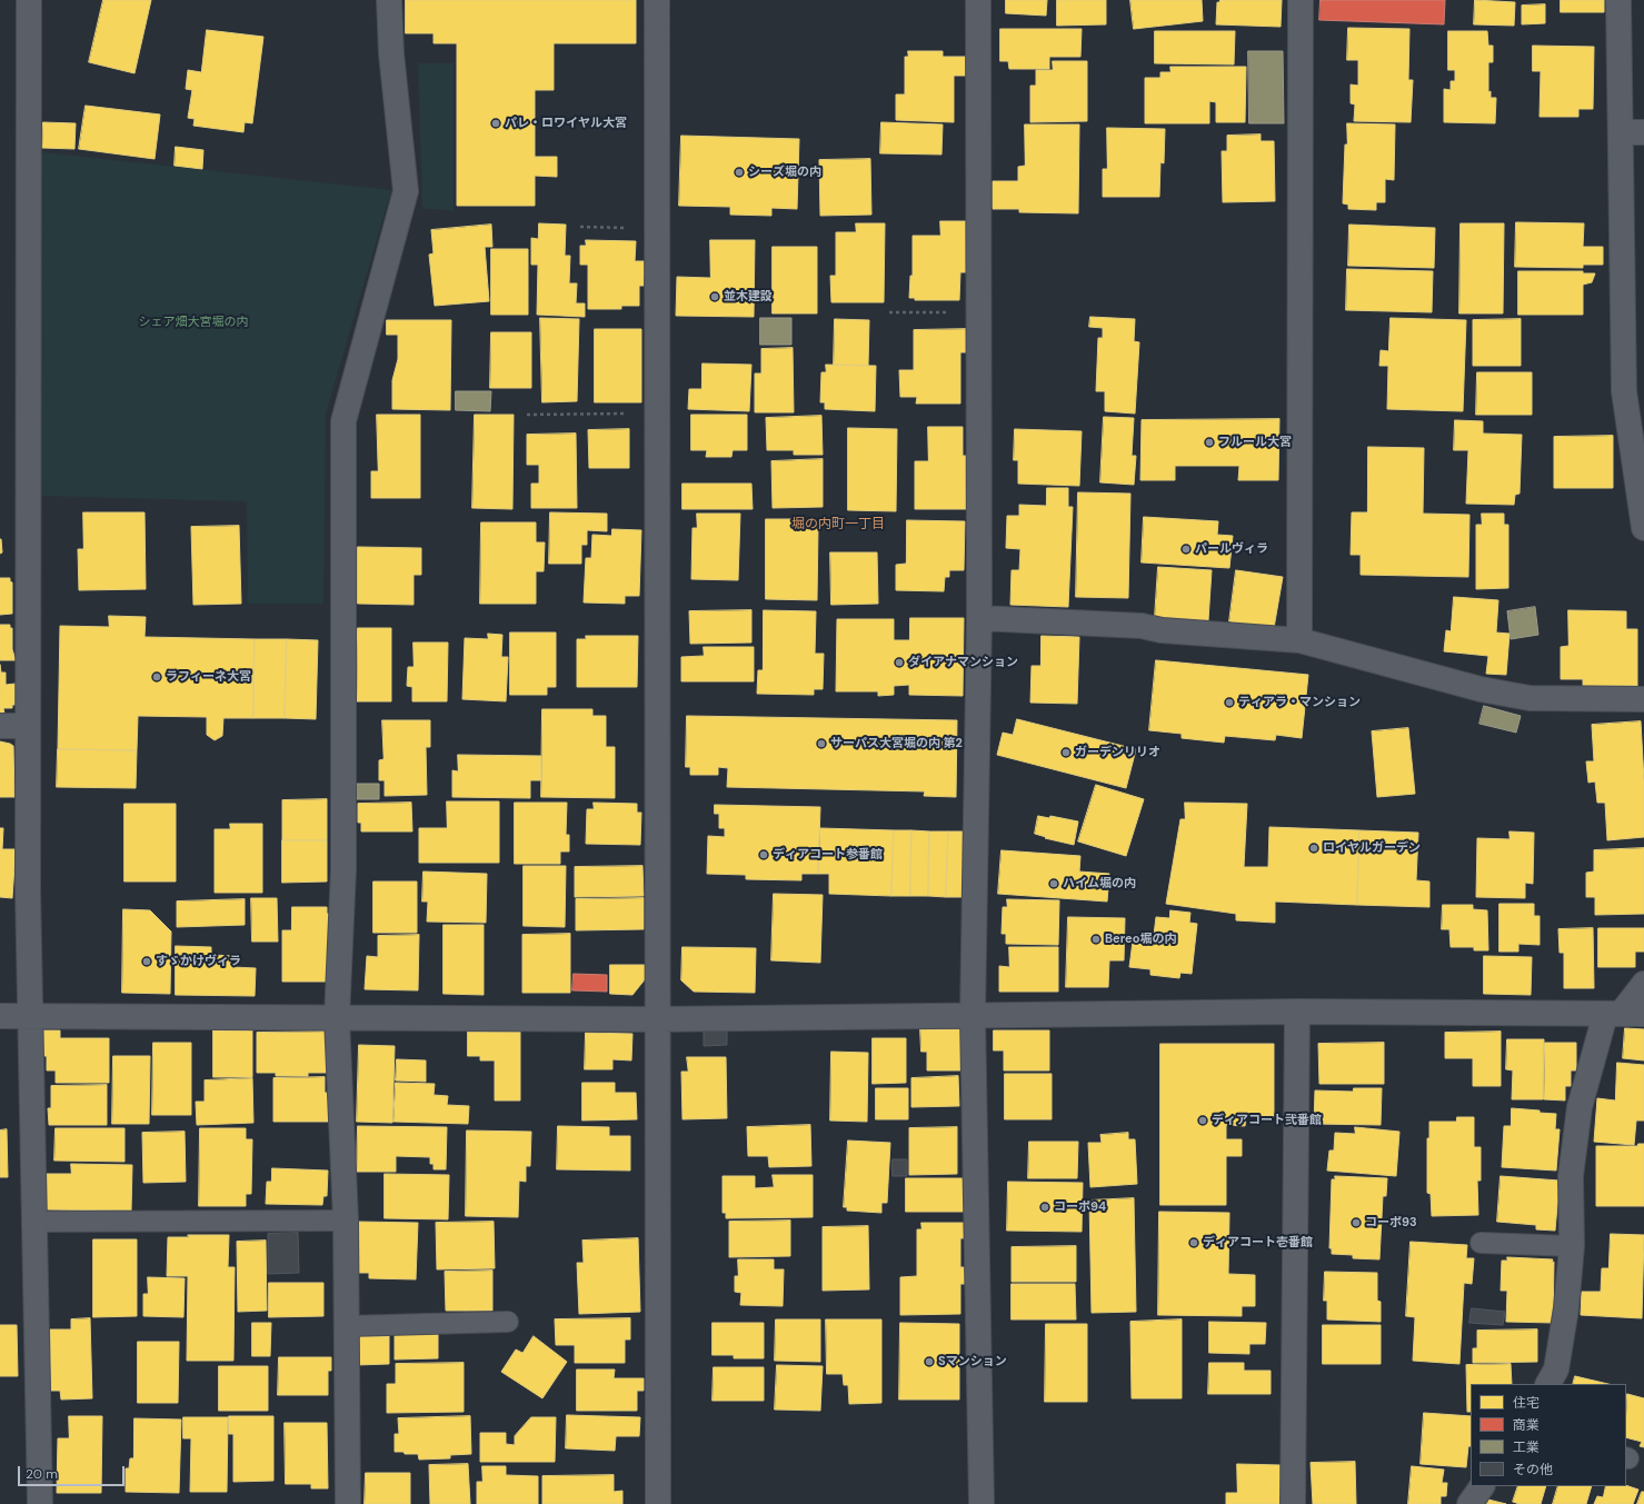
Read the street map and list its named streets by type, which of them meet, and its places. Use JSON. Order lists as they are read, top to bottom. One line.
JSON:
{"districts":["堀の内町一丁目"],"parks":["シェア畑大宮堀の内"],"places":["パレ・ロワイヤル大宮","シーズ堀の内","並木建設","フルール大宮","パールヴィラ","ダイアナマンション","ラフィーネ大宮","ティアラ・マンション","サーパス大宮堀の内 第2","ガーデンリリオ","ロイヤルガーデン","ディアコート参番館","ハイム堀の内","Bereo堀の内","すゞかけヴィラ","ディアコート弐番館","コーポ94","コーポ93","ディアコート壱番館","Sマンション"],"legend":["住宅","商業","工業","その他"],"scale_bar":"20 m"}
